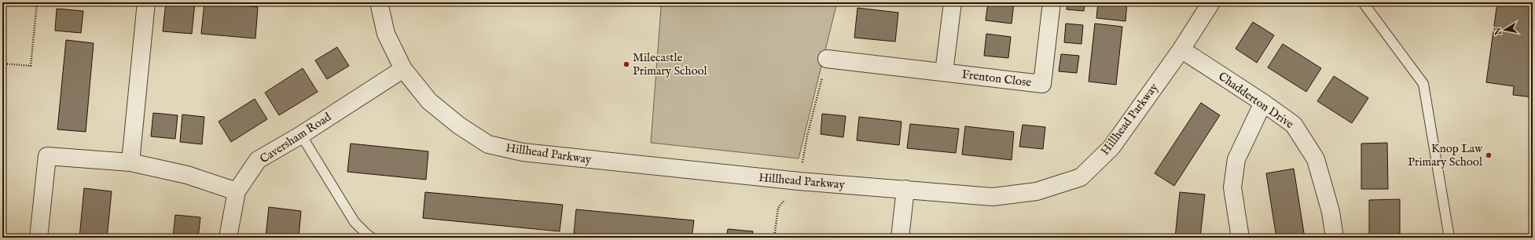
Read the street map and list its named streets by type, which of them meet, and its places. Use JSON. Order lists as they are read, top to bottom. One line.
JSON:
{"streets":{"street":["Frenton Close","Chadderton Drive","Hillhead Parkway","Caversham Road"]},"crossings":[["Chadderton Drive","Hillhead Parkway"],["Hillhead Parkway","Caversham Road"]],"places":["Milecastle Primary School","Knop Law Primary School"],"north":"left"}
